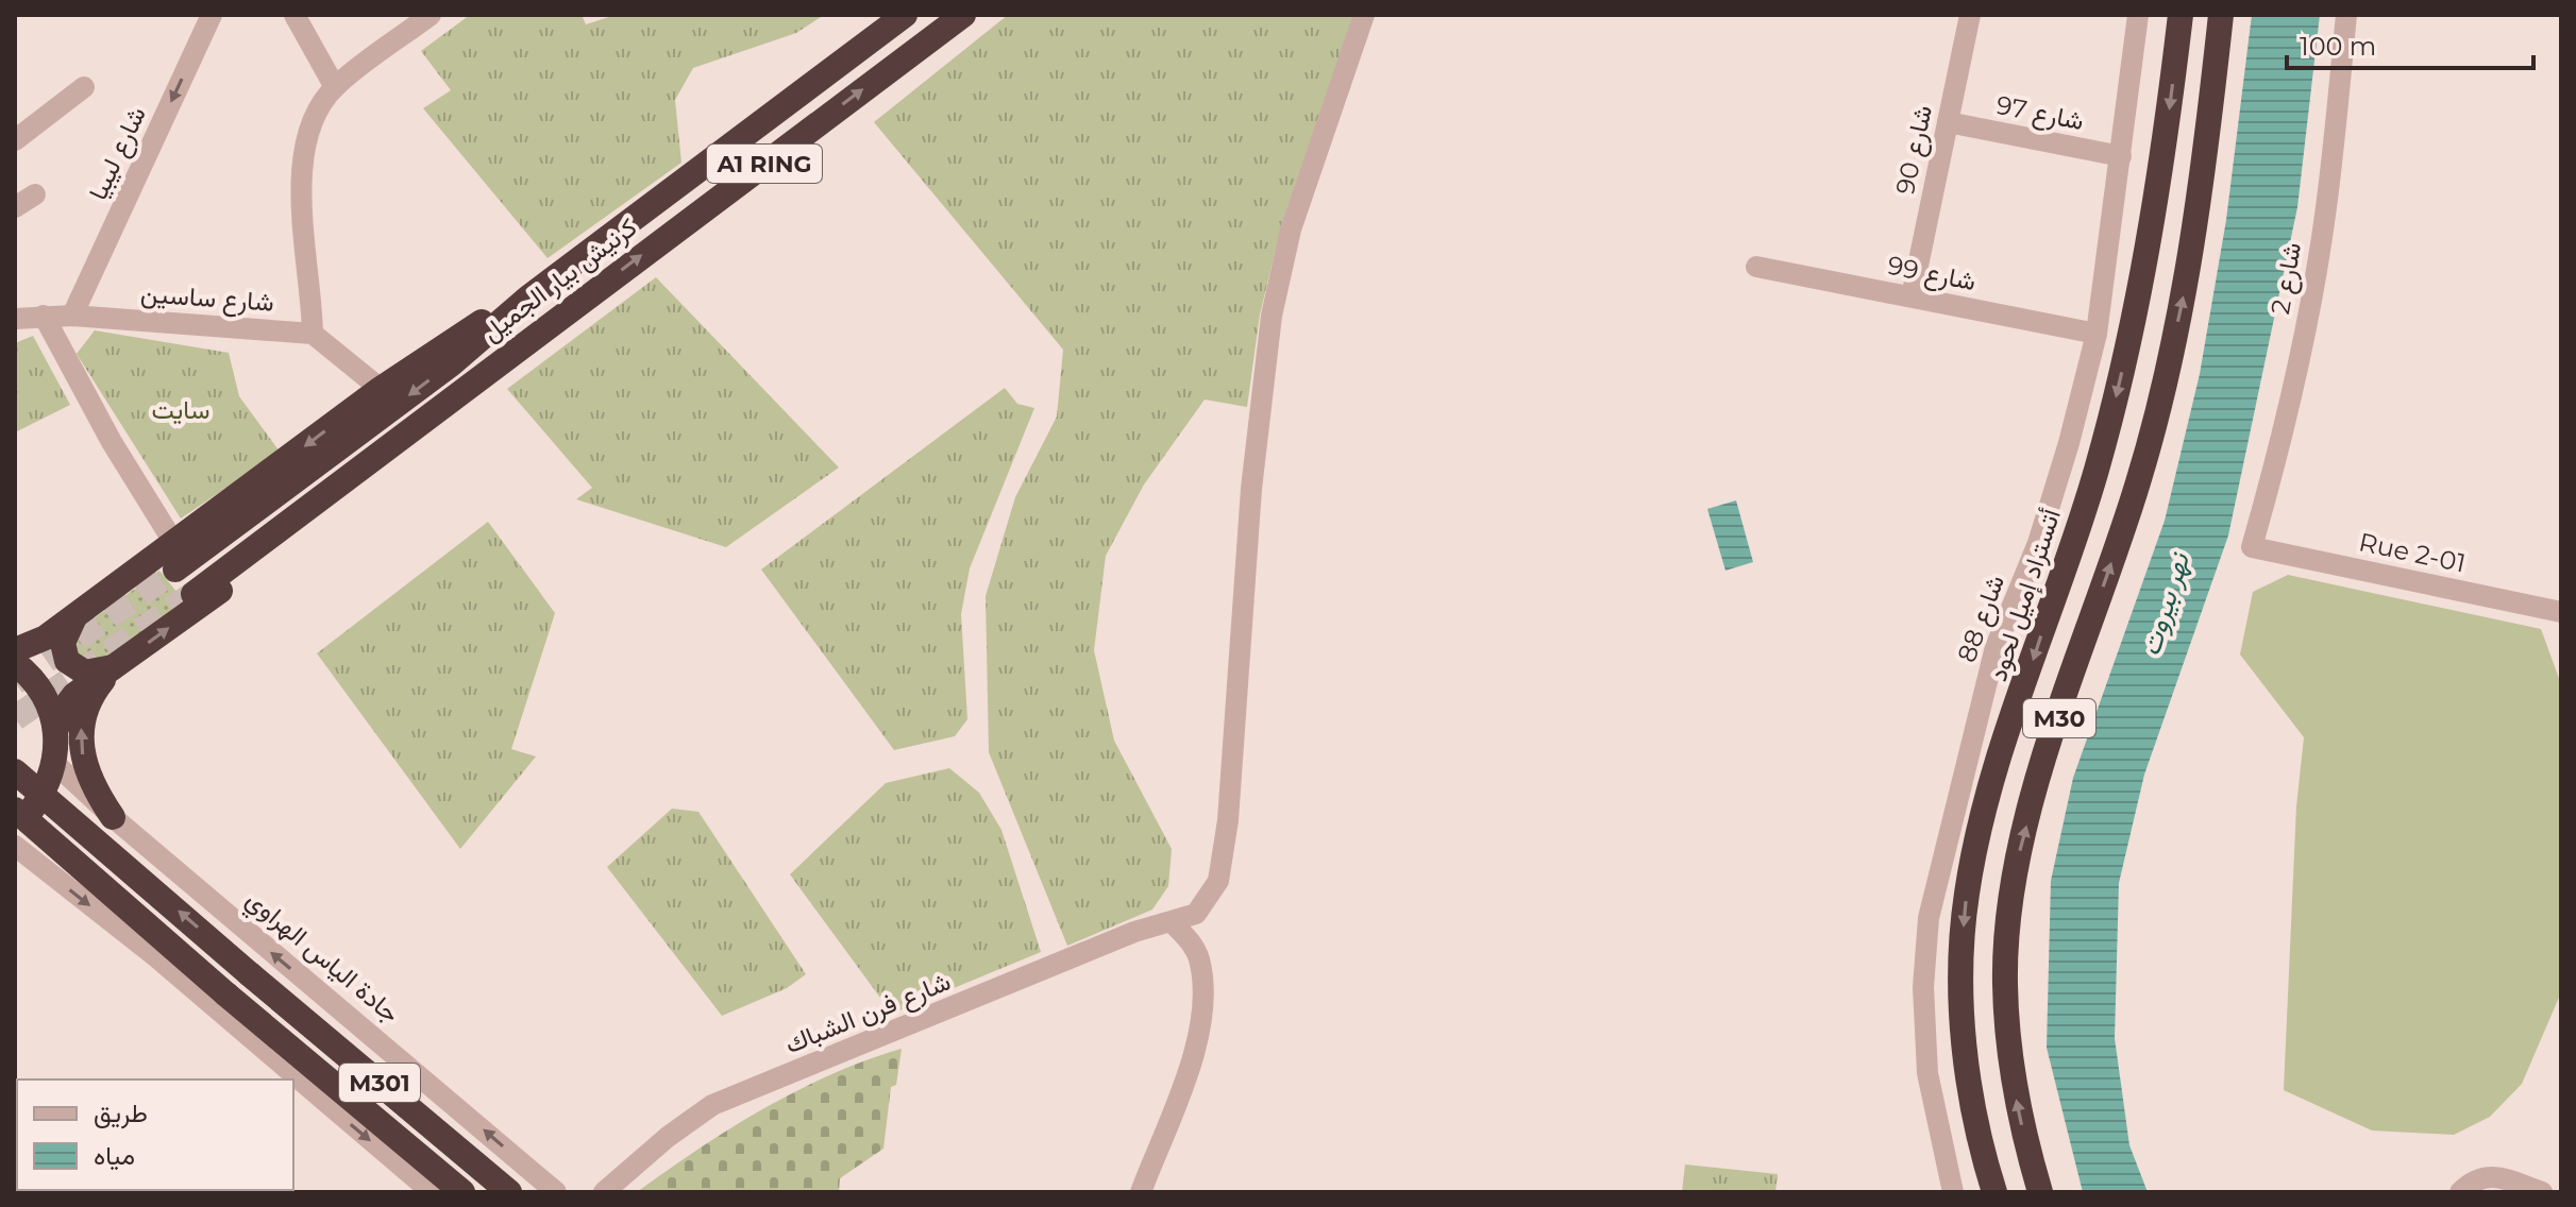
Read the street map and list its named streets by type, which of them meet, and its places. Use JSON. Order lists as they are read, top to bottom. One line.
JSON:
{"streets":{"highway":["A1 RING","كرنيش بيار الجميل","أتستراد إميل لحود","M30","M301"],"street":["شارع 97","شارع 90","شارع ليبيا","شارع 99","شارع 2","شارع ساسين","Rue 2-01","شارع 88","جادة الياس الهراوي","شارع فرن الشباك"]},"crossings":[["شارع 97","شارع 90"],["شارع 97","شارع 88"],["شارع 90","شارع 99"],["شارع ليبيا","شارع ساسين"],["شارع 99","شارع 88"],["شارع 2","Rue 2-01"]],"water":["نهر بيروت"],"parks":["سايت"],"legend":["طريق","مياه"],"scale_bar":"100 m"}
